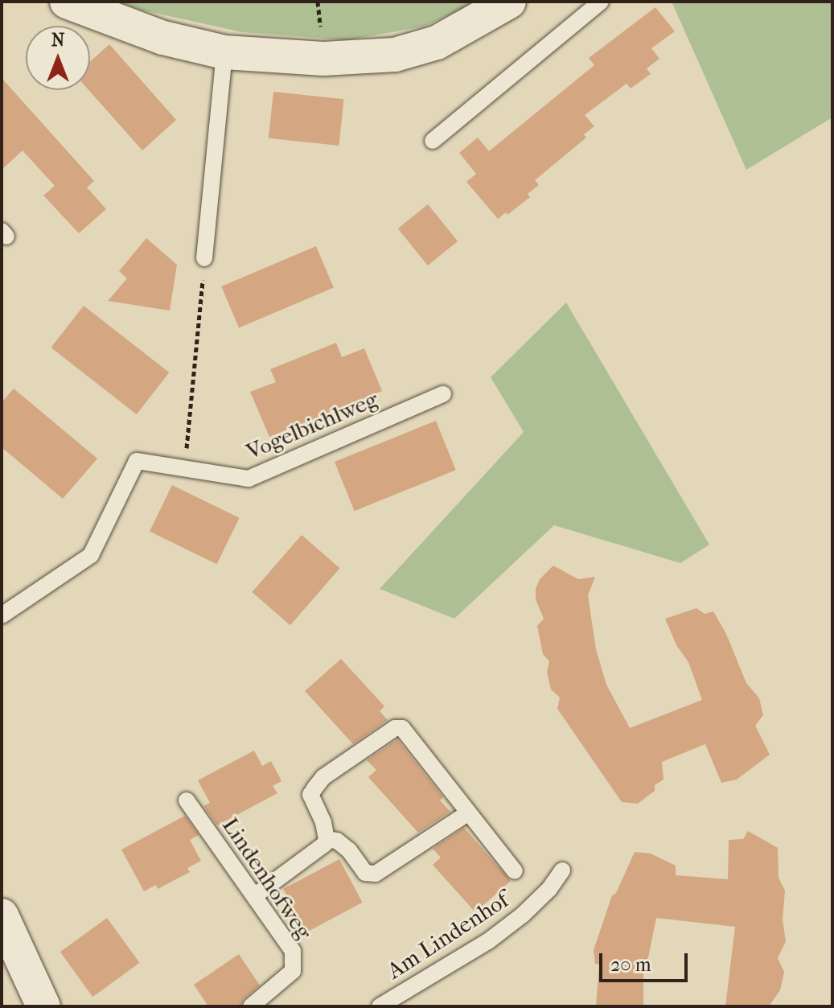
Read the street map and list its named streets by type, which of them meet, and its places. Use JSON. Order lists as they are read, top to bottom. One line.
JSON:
{"streets":{"lane":["Vogelbichlweg","Lindenhofweg","Am Lindenhof"]},"scale_bar":"20 m","north":"top"}
